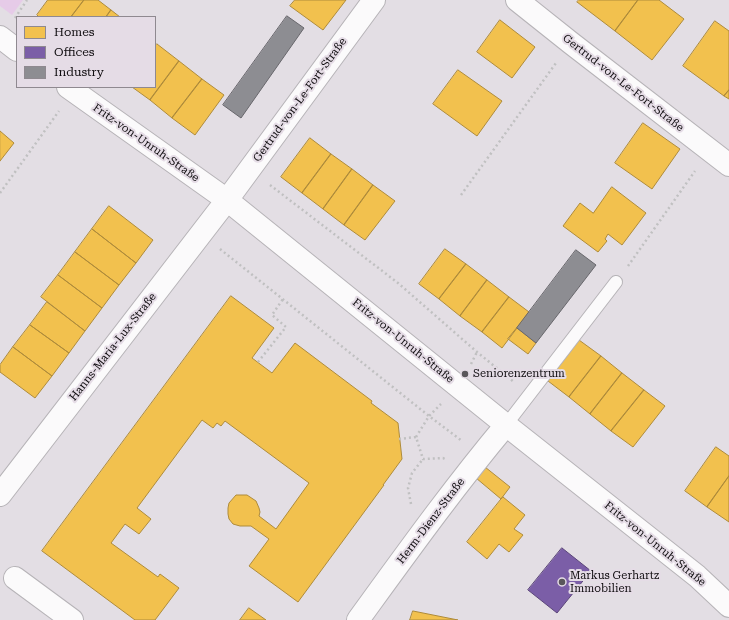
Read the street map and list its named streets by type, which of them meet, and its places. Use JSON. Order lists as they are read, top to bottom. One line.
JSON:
{"streets":{"street":["Gertrud-von-Le-Fort-Straße","Fritz-von-Unruh-Straße","Hanns-Maria-Lux-Straße","Herm-Dienz-Straße"]},"crossings":[["Gertrud-von-Le-Fort-Straße","Fritz-von-Unruh-Straße"],["Gertrud-von-Le-Fort-Straße","Hanns-Maria-Lux-Straße"],["Fritz-von-Unruh-Straße","Hanns-Maria-Lux-Straße"],["Fritz-von-Unruh-Straße","Herm-Dienz-Straße"]],"places":["Seniorenzentrum","Markus Gerhartz Immobilien"],"legend":["Homes","Offices","Industry"]}
